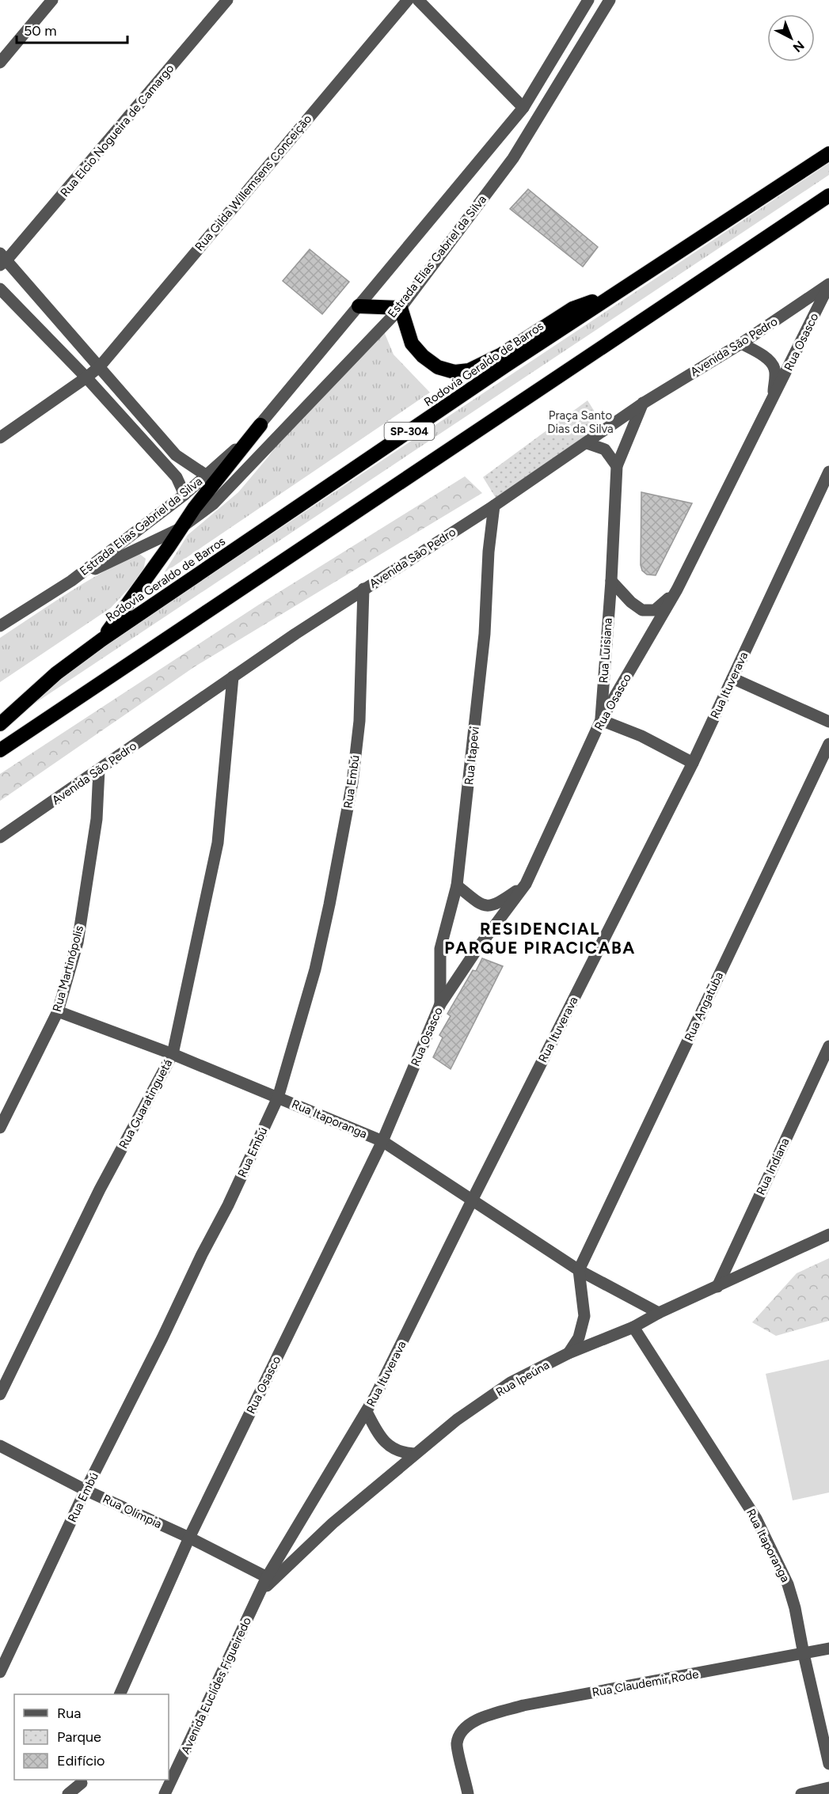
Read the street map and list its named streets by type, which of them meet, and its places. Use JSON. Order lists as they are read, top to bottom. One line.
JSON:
{"streets":{"highway":["Rodovia Geraldo de Barros","SP-304"],"street":["Rua Elcio Nogueira de Camargo","Rua Gilda Willemsens Conceição","Estrada Elias Gabriel da Silva","Rua Osasco","Avenida São Pedro","Rua Luisiana","Rua Ituverava","Rua Itapevi","Rua Embú","Rua Martinópolis","Rua Angatuba","Rua Guaratinguetá","Rua Itaporanga","Rua Indiana","Rua Ipeúna","Rua Olímpia","Rua Claudemir Rode","Avenida Euclides Figueiredo"]},"crossings":[["Rua Osasco","Avenida São Pedro"],["Rua Osasco","Rua Luisiana"],["Rua Osasco","Rua Itapevi"],["Rua Osasco","Rua Itaporanga"],["Rua Osasco","Rua Olímpia"],["Avenida São Pedro","Rua Luisiana"],["Avenida São Pedro","Rua Itapevi"],["Avenida São Pedro","Rua Embú"],["Avenida São Pedro","Rua Martinópolis"],["Avenida São Pedro","Rua Guaratinguetá"],["Rua Ituverava","Rua Itaporanga"],["Rua Ituverava","Rua Olímpia"],["Rua Ituverava","Avenida Euclides Figueiredo"],["Rua Embú","Rua Itaporanga"],["Rua Embú","Rua Olímpia"],["Rua Martinópolis","Rua Itaporanga"],["Rua Angatuba","Rua Itaporanga"],["Rua Guaratinguetá","Rua Itaporanga"],["Rua Itaporanga","Rua Ipeúna"],["Rua Itaporanga","Rua Claudemir Rode"],["Rua Indiana","Rua Ipeúna"],["Rua Ipeúna","Avenida Euclides Figueiredo"],["Rua Olímpia","Avenida Euclides Figueiredo"]],"districts":["RESIDENCIAL PARQUE PIRACICABA"],"parks":["Praça Santo Dias da Silva"],"legend":["Rua","Parque","Edifício"],"scale_bar":"50 m","north":"bottom right"}
